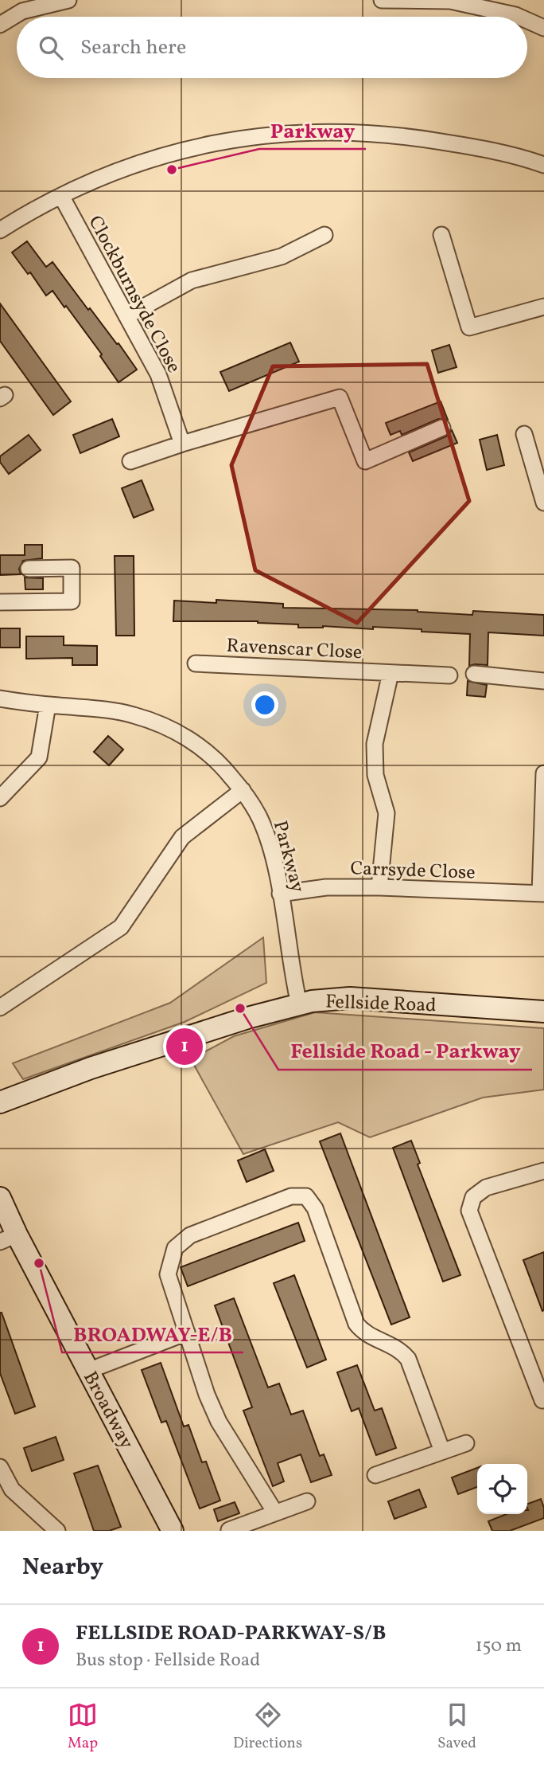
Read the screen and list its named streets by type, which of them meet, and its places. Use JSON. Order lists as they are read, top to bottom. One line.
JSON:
{"streets":{"street":["Clockburnsyde Close","Ravenscar Close","Parkway","Carrsyde Close","Fellside Road","Broadway"]},"crossings":[["Parkway","Carrsyde Close"],["Parkway","Fellside Road"]],"places":["Parkway","Fellside Road - Parkway","BROADWAY-E/B"],"page":{"search":"Search here","pins":"1","heading":"Nearby","list":[{"mark":"1","name":"FELLSIDE ROAD-PARKWAY-S/B","note":"Bus stop · Fellside Road","value":"150 m"}],"nav":["Map","Directions","Saved"]}}
